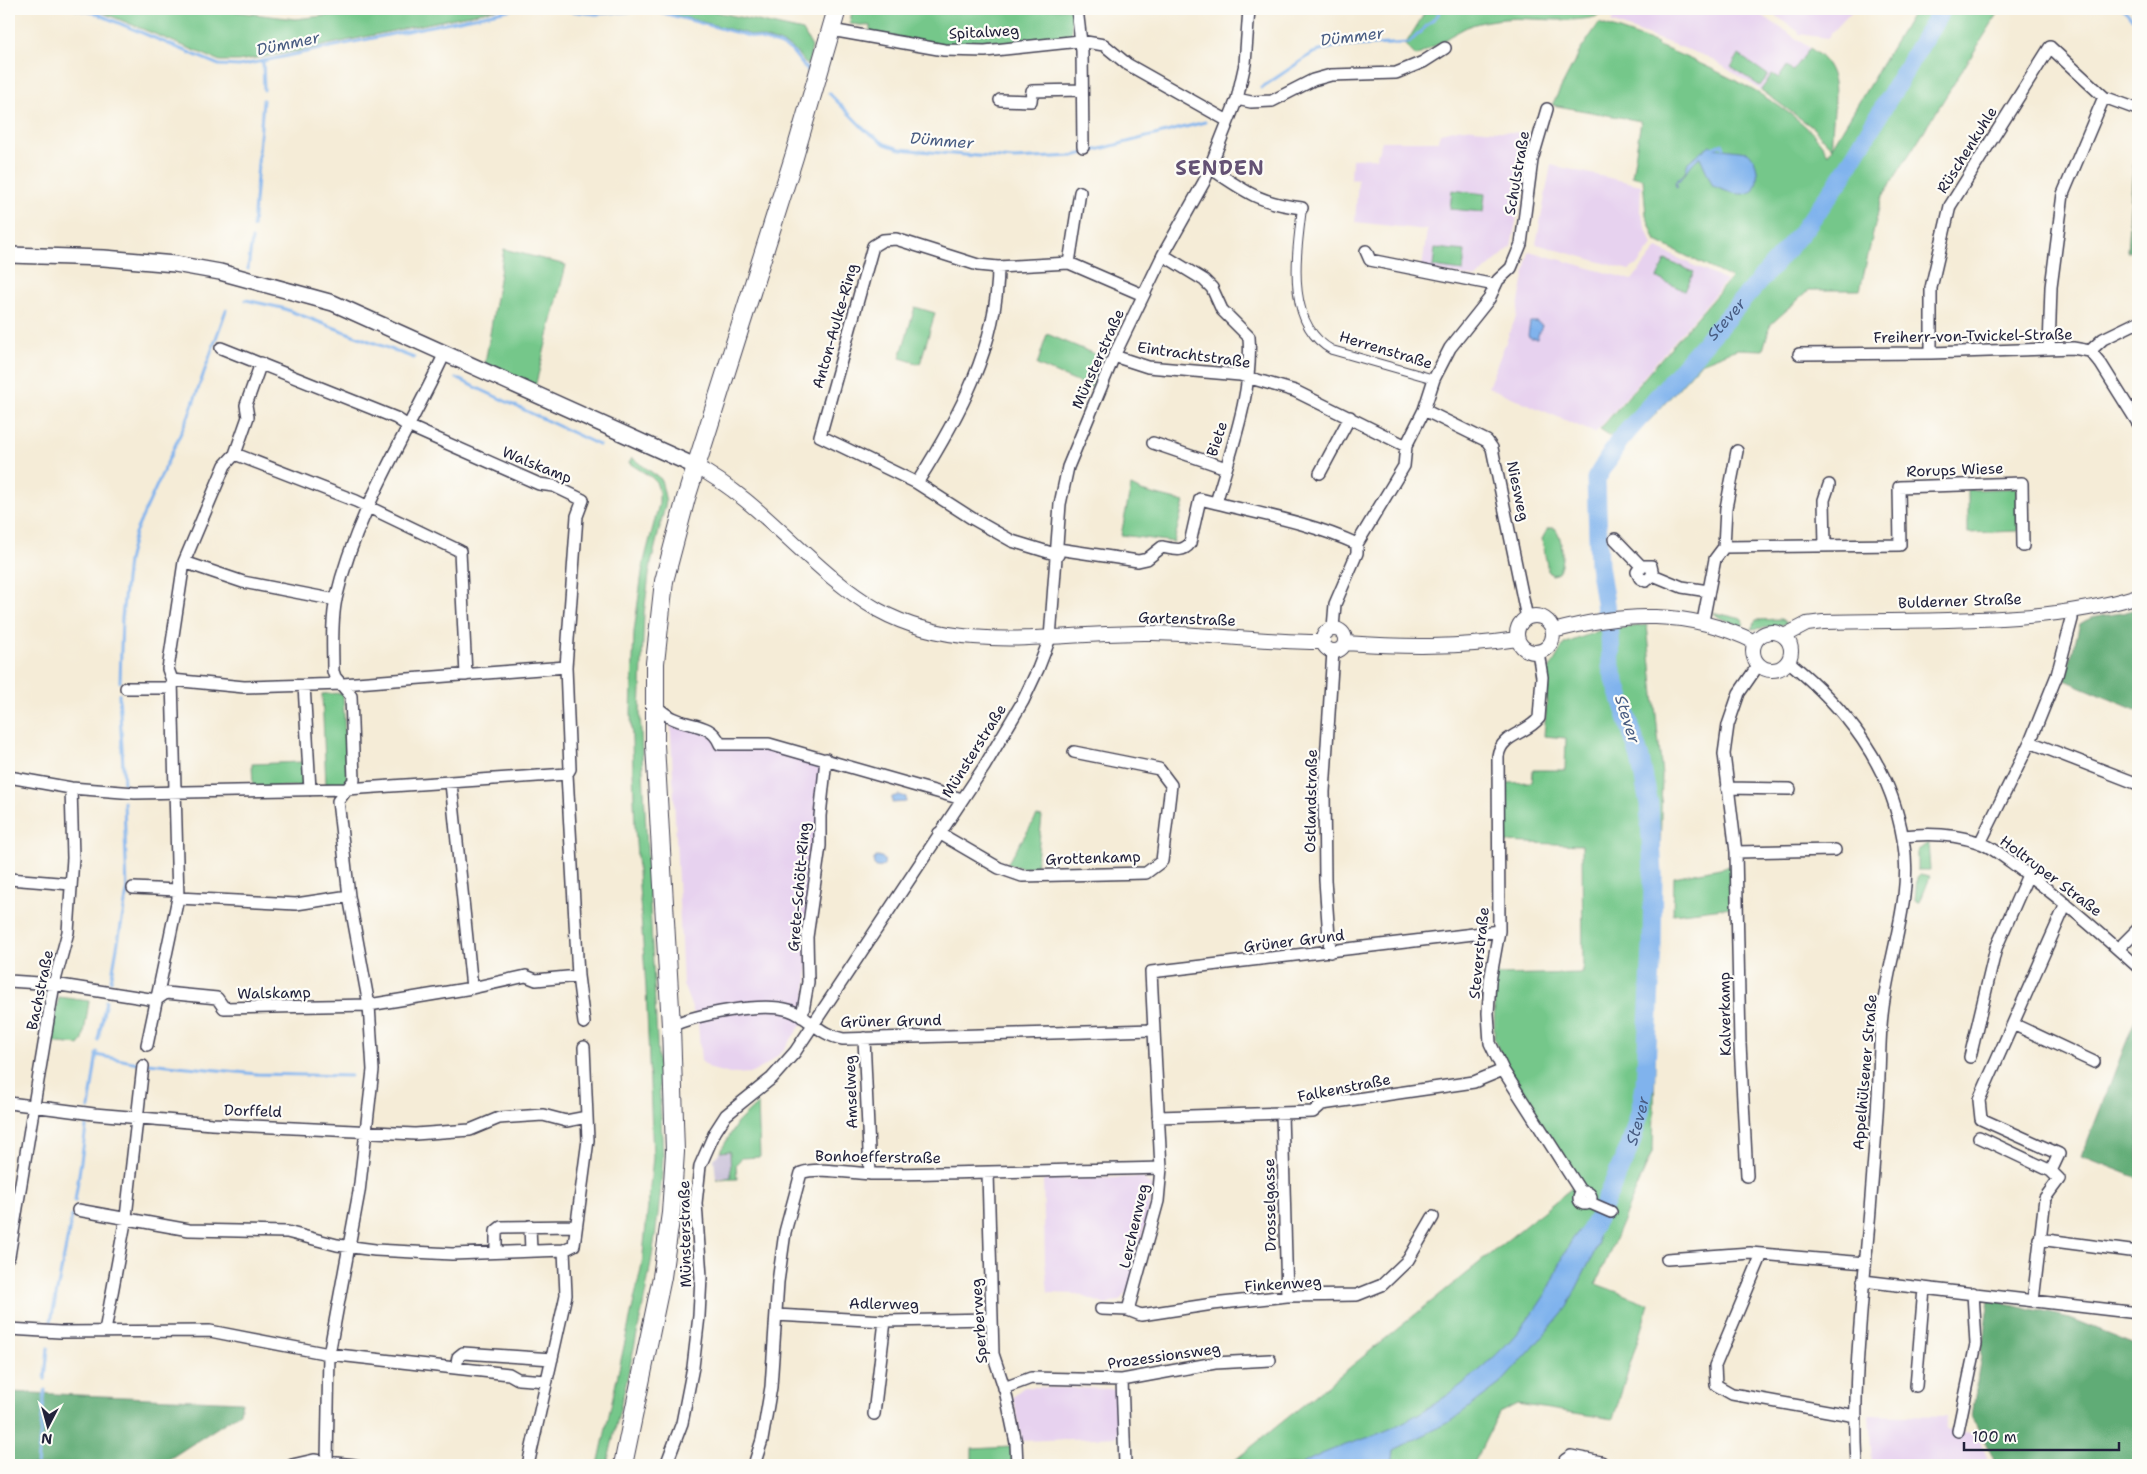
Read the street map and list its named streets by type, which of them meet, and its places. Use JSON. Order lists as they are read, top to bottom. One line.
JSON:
{"streets":{"street":["Spitalweg","Rüschenkuhle","Schulstraße","Anton-Aulke-Ring","Freiherr-von-Twickel-Straße","Herrenstraße","Eintrachtstraße","Münsterstraße","Biete","Walskamp","Rorups Wiese","Niesweg","Bulderner Straße","Gartenstraße","Ostlandstraße","Grottenkamp","Holtruper Straße","Grete-Schött-Ring","Grüner Grund","Steverstraße","Bachstraße","Kalverkamp","Appelhülsener Straße","Falkenstraße","Amselweg","Dorffeld","Bonhoefferstraße","Drosselgasse","Lerchenweg","Finkenweg","Adlerweg","Sperberweg","Prozessionsweg"]},"crossings":[["Spitalweg","Münsterstraße"],["Rüschenkuhle","Freiherr-von-Twickel-Straße"],["Anton-Aulke-Ring","Münsterstraße"],["Herrenstraße","Eintrachtstraße"],["Herrenstraße","Niesweg"],["Herrenstraße","Gartenstraße"],["Herrenstraße","Ostlandstraße"],["Eintrachtstraße","Münsterstraße"],["Eintrachtstraße","Biete"],["Münsterstraße","Biete"],["Münsterstraße","Gartenstraße"],["Münsterstraße","Grottenkamp"],["Münsterstraße","Grüner Grund"],["Walskamp","Bachstraße"],["Niesweg","Steverstraße"],["Bulderner Straße","Kalverkamp"],["Bulderner Straße","Appelhülsener Straße"],["Gartenstraße","Ostlandstraße"],["Ostlandstraße","Grüner Grund"],["Holtruper Straße","Appelhülsener Straße"],["Grüner Grund","Steverstraße"],["Grüner Grund","Falkenstraße"],["Grüner Grund","Amselweg"],["Grüner Grund","Lerchenweg"],["Steverstraße","Falkenstraße"],["Bachstraße","Dorffeld"],["Kalverkamp","Appelhülsener Straße"],["Falkenstraße","Drosselgasse"],["Falkenstraße","Lerchenweg"],["Amselweg","Bonhoefferstraße"],["Bonhoefferstraße","Lerchenweg"],["Bonhoefferstraße","Adlerweg"],["Bonhoefferstraße","Sperberweg"],["Drosselgasse","Finkenweg"],["Lerchenweg","Finkenweg"],["Adlerweg","Sperberweg"],["Sperberweg","Prozessionsweg"]],"districts":["SENDEN"],"water":["Dümmer","Stever"],"scale_bar":"100 m","north":"bottom"}
